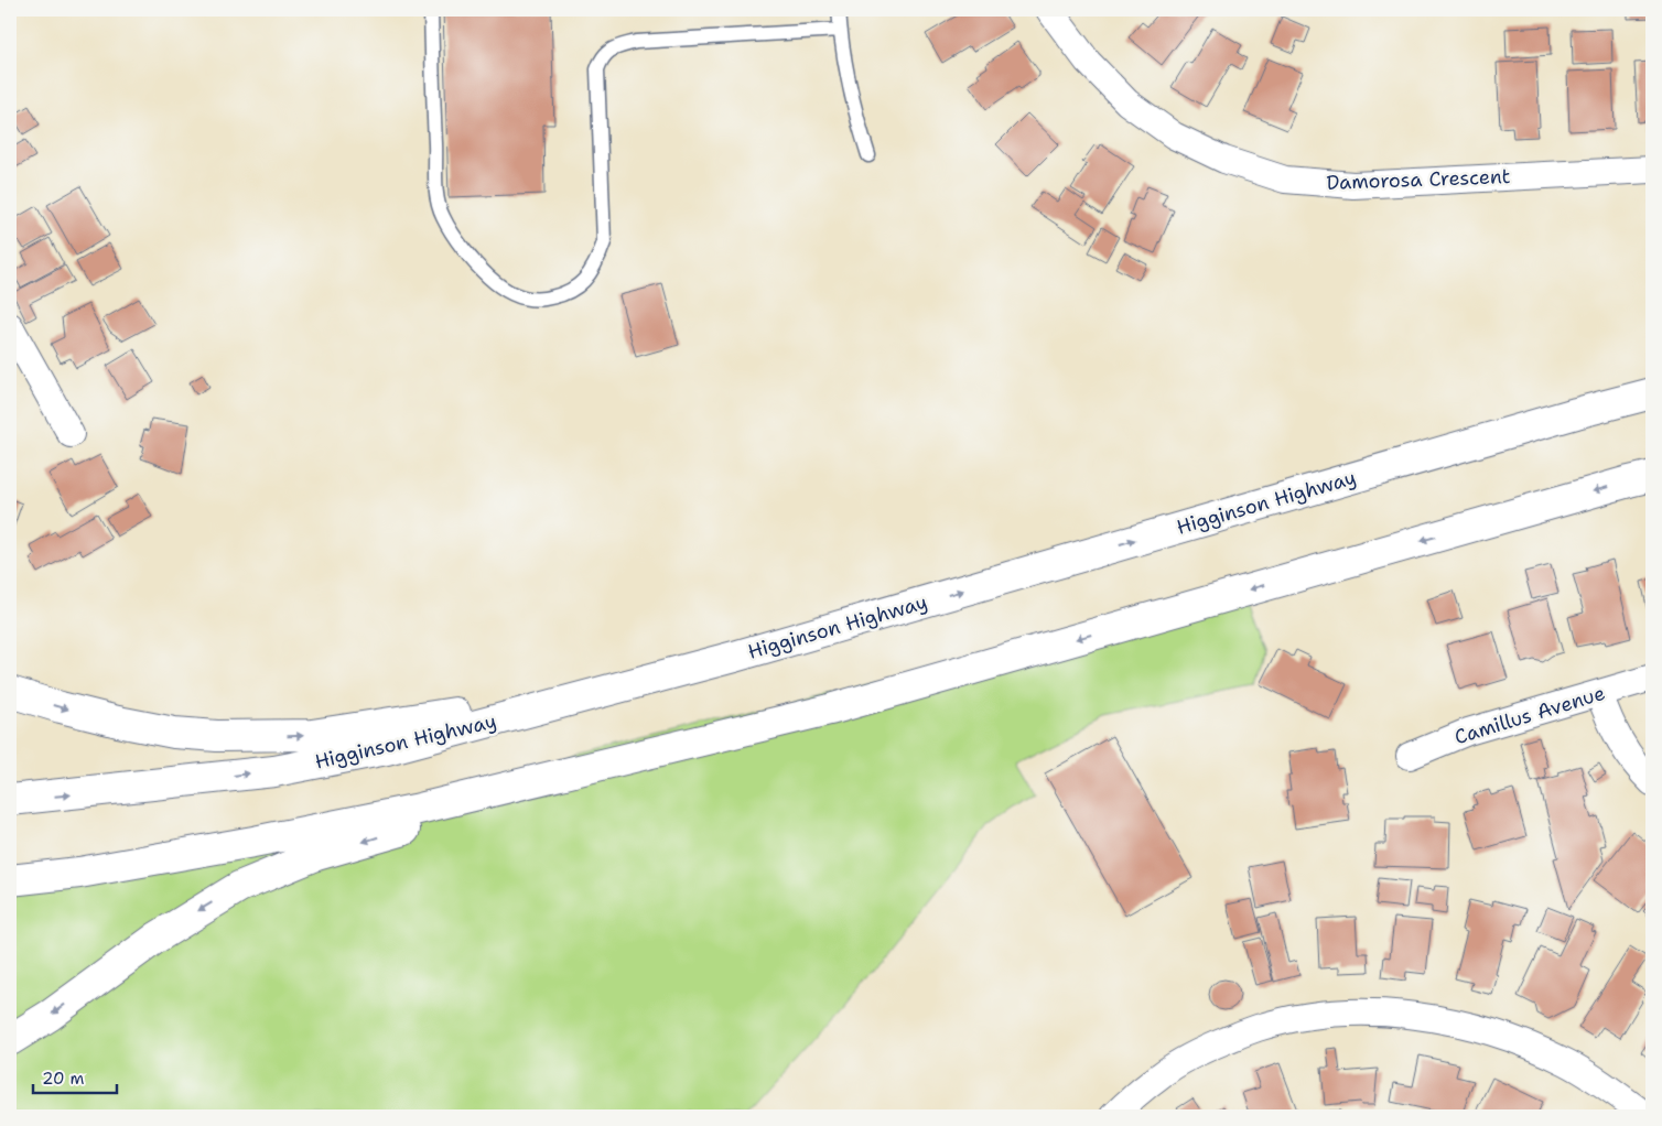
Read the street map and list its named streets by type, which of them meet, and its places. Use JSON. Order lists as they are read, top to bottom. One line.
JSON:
{"streets":{"highway":["Higginson Highway"],"street":["Damorosa Crescent","Camillus Avenue"]},"scale_bar":"20 m"}
